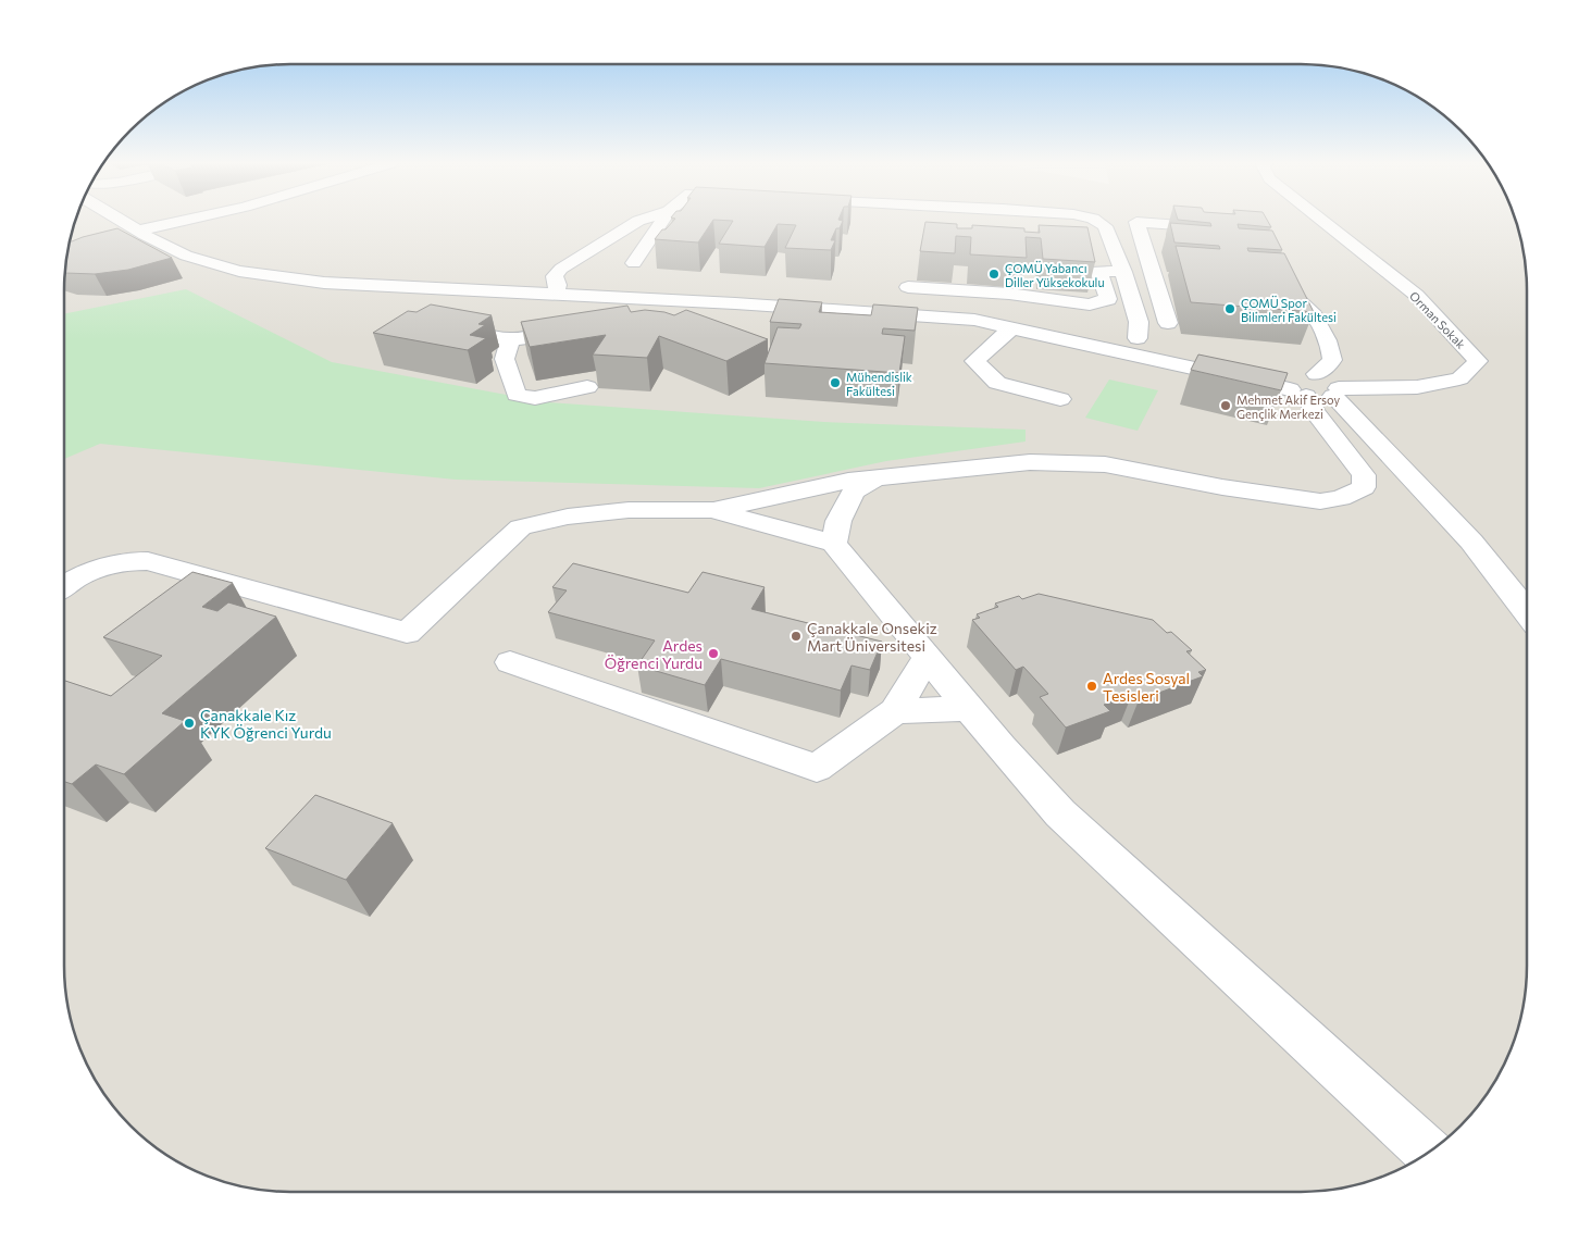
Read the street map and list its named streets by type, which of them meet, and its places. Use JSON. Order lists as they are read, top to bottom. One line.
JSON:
{"streets":{"street":["Orman Sokak"]},"places":["ÇOMÜ Yabancı Diller Yüksekokulu","ÇOMÜ Spor Bilimleri Fakültesi","Mühendislik Fakültesi","Mehmet Akif Ersoy Gençlik Merkezi","Çanakkale Onsekiz Mart Üniversitesi","Ardes Öğrenci Yurdu","Ardes Sosyal Tesisleri","Çanakkale Kız KYK Öğrenci Yurdu"]}
